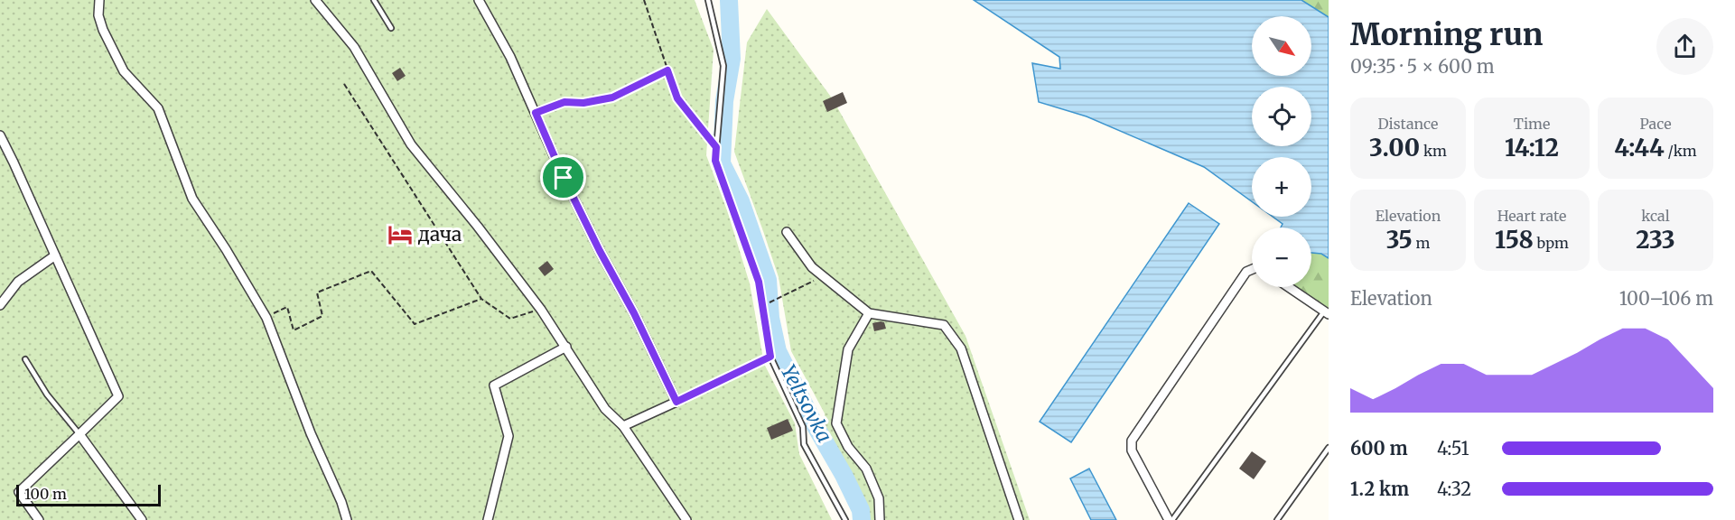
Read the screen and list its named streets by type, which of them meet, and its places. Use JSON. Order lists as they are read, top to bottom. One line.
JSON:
{"water":["Yeltsovka"],"places":{"hotel":["дача"]},"scale_bar":"100 m","north":"bottom right","page":{"heading":["Morning run","09:35 · 5 × 600 m"],"map_buttons":["+","−"],"stats":[["Distance","3.00 km"],["Time","14:12"],["Pace","4:44 /km"],["Elevation","35 m"],["Heart rate","158 bpm"],["kcal","233"]],"chart":["Elevation","100–106 m"],"list":[{"name":"600 m","note":"4:51"},{"name":"1.2 km","note":"4:32"}],"scale":"100 m"}}
